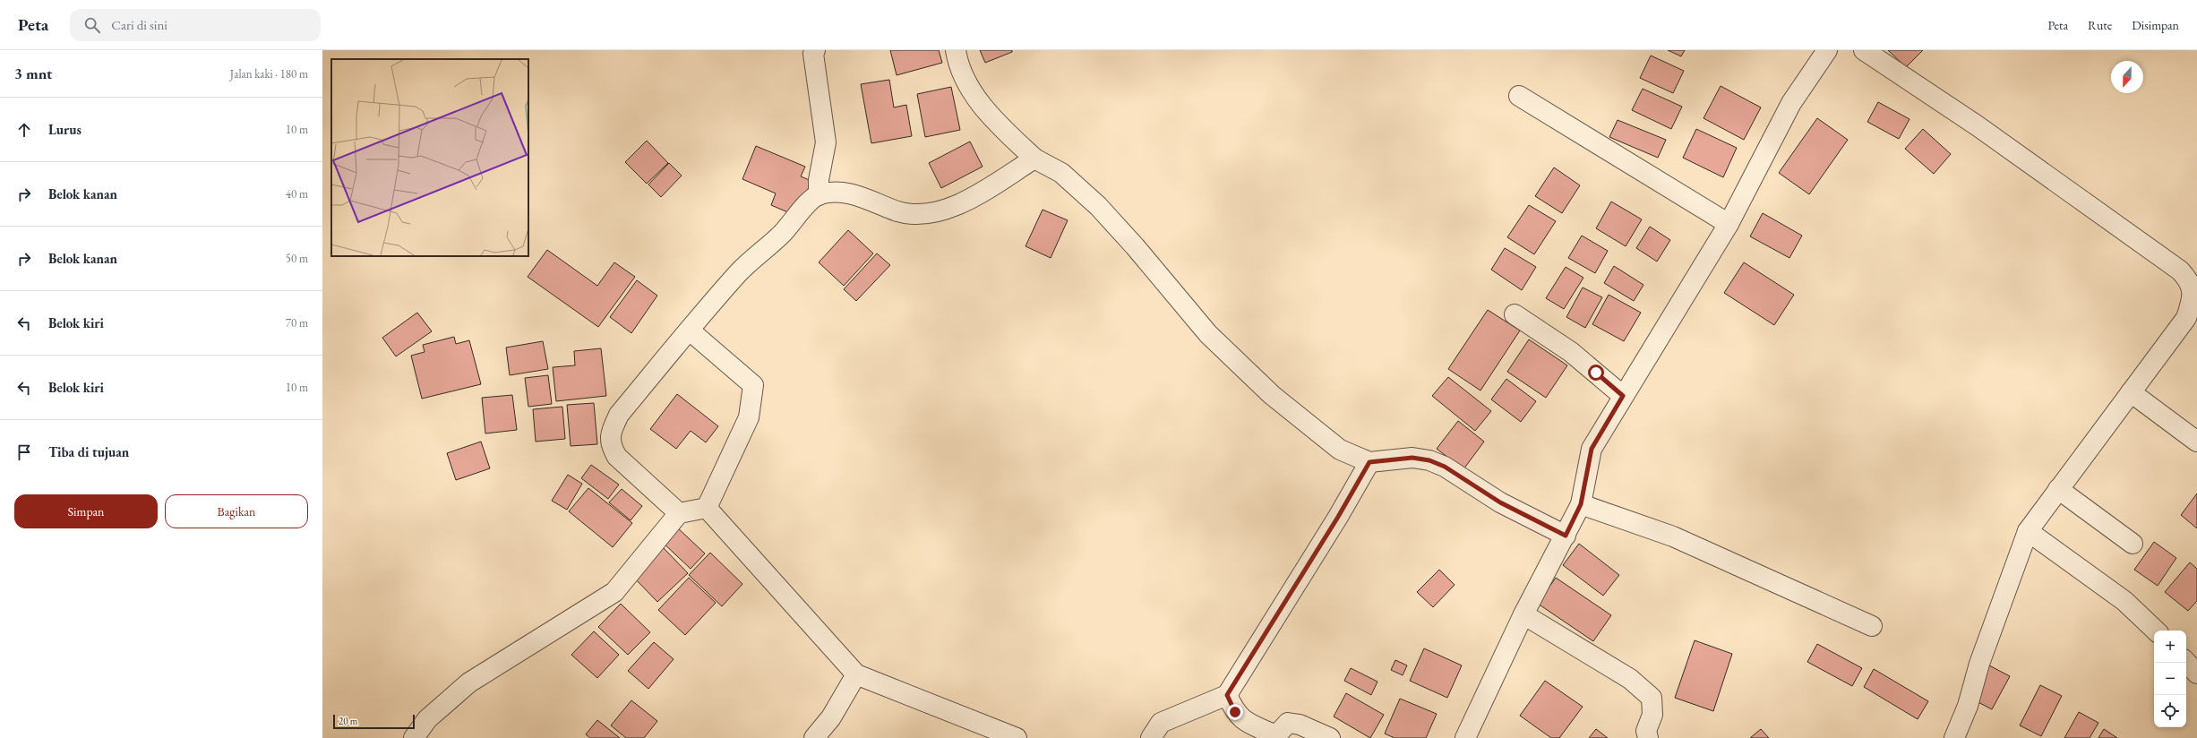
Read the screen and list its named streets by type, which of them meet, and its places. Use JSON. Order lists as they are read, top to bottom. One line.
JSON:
{"scale_bar":"20 m","north":"bottom","page":{"header":"Peta","search":"Cari di sini","nav":["Peta","Rute","Disimpan"],"heading":["3 mnt","Jalan kaki · 180 m"],"list":[["Lurus","10 m"],["Belok kanan","40 m"],["Belok kanan","50 m"],["Belok kiri","70 m"],["Belok kiri","10 m"],"Tiba di tujuan"],"buttons":["Simpan","Bagikan"],"map_buttons":["+","−"],"scale":"20 m"}}
